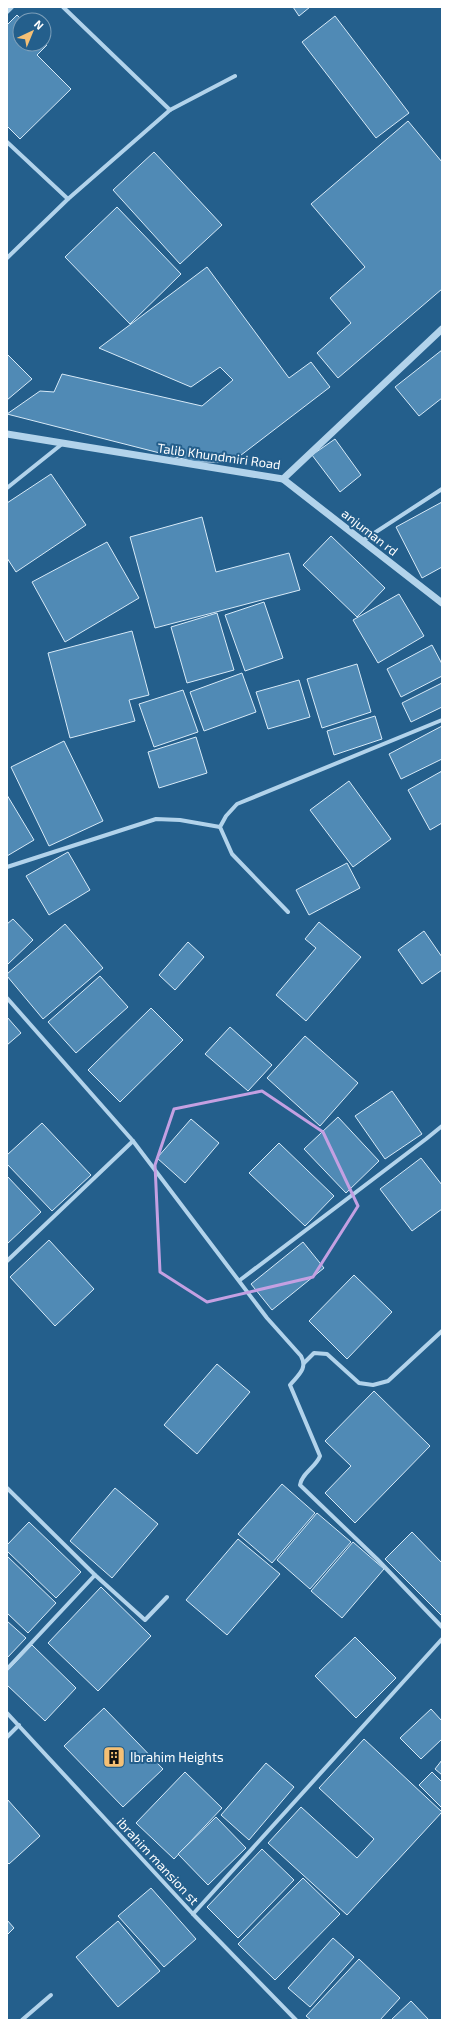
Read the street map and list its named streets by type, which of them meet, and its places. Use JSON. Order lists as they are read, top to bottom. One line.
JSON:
{"streets":{"street":["Talib Khundmiri Road","anjuman rd","ibrahim mansion st"]},"crossings":[["Talib Khundmiri Road","anjuman rd"]],"places":{"building":["Ibrahim Heights"]},"north":"top right"}
